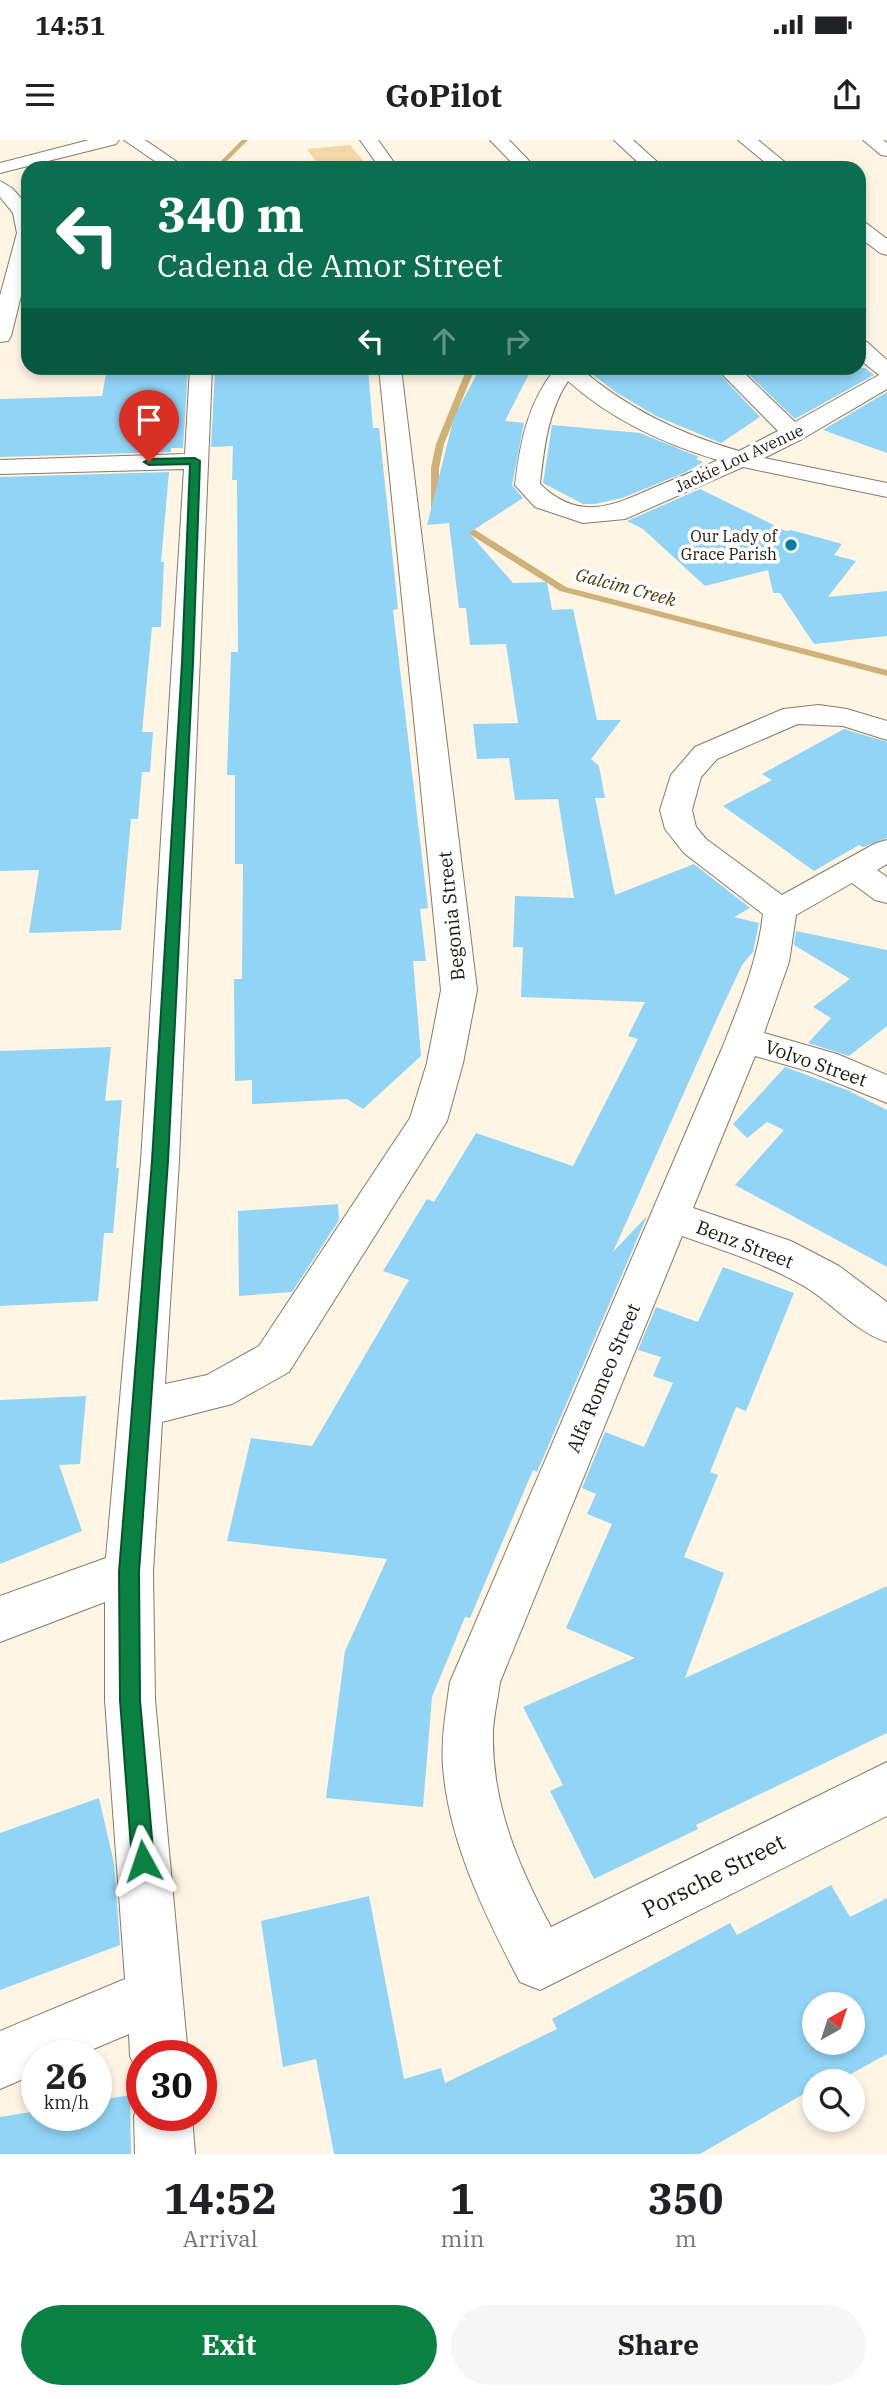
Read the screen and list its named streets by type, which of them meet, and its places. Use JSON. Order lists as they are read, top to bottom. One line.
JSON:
{"streets":{"street":["Jackie Lou Avenue","Begonia Street","Volvo Street","Benz Street","Alfa Romeo Street","Porsche Street"]},"crossings":[["Volvo Street","Alfa Romeo Street"],["Benz Street","Alfa Romeo Street"],["Alfa Romeo Street","Porsche Street"]],"water":["Galcim Creek"],"places":["Our Lady of Grace Parish"],"north":"top right","page":{"status":"14:51","header":"GoPilot","turn":["340 m","Cadena de Amor Street"],"speed":"26 km/h","limit":"30","eta":["14:52","Arrival","1","min","350","m"],"buttons":["Exit","Share"]}}
